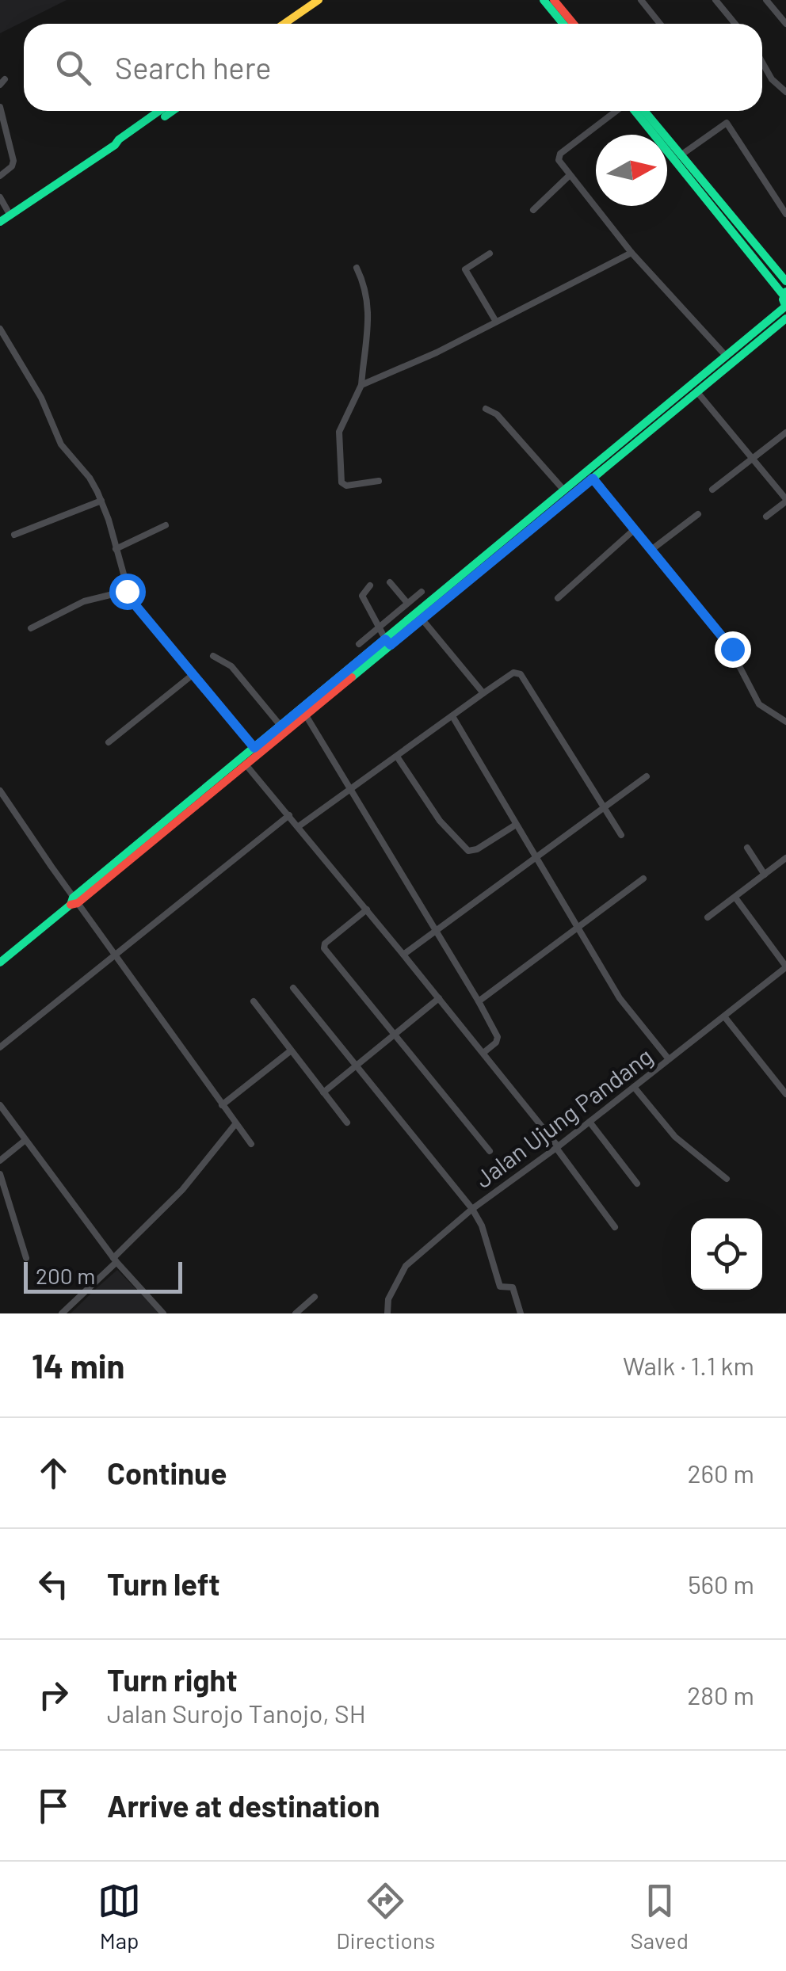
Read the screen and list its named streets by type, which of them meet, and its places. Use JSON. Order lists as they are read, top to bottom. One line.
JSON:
{"streets":{"street":["Jalan Ujung Pandang"]},"scale_bar":"200 m","north":"right","page":{"search":"Search here","scale":"200 m","heading":["14 min","Walk · 1.1 km"],"list":[["Continue","260 m"],["Turn left","560 m"],["Turn right","Jalan Surojo Tanojo, SH","280 m"],"Arrive at destination"],"nav":["Map","Directions","Saved"]}}
